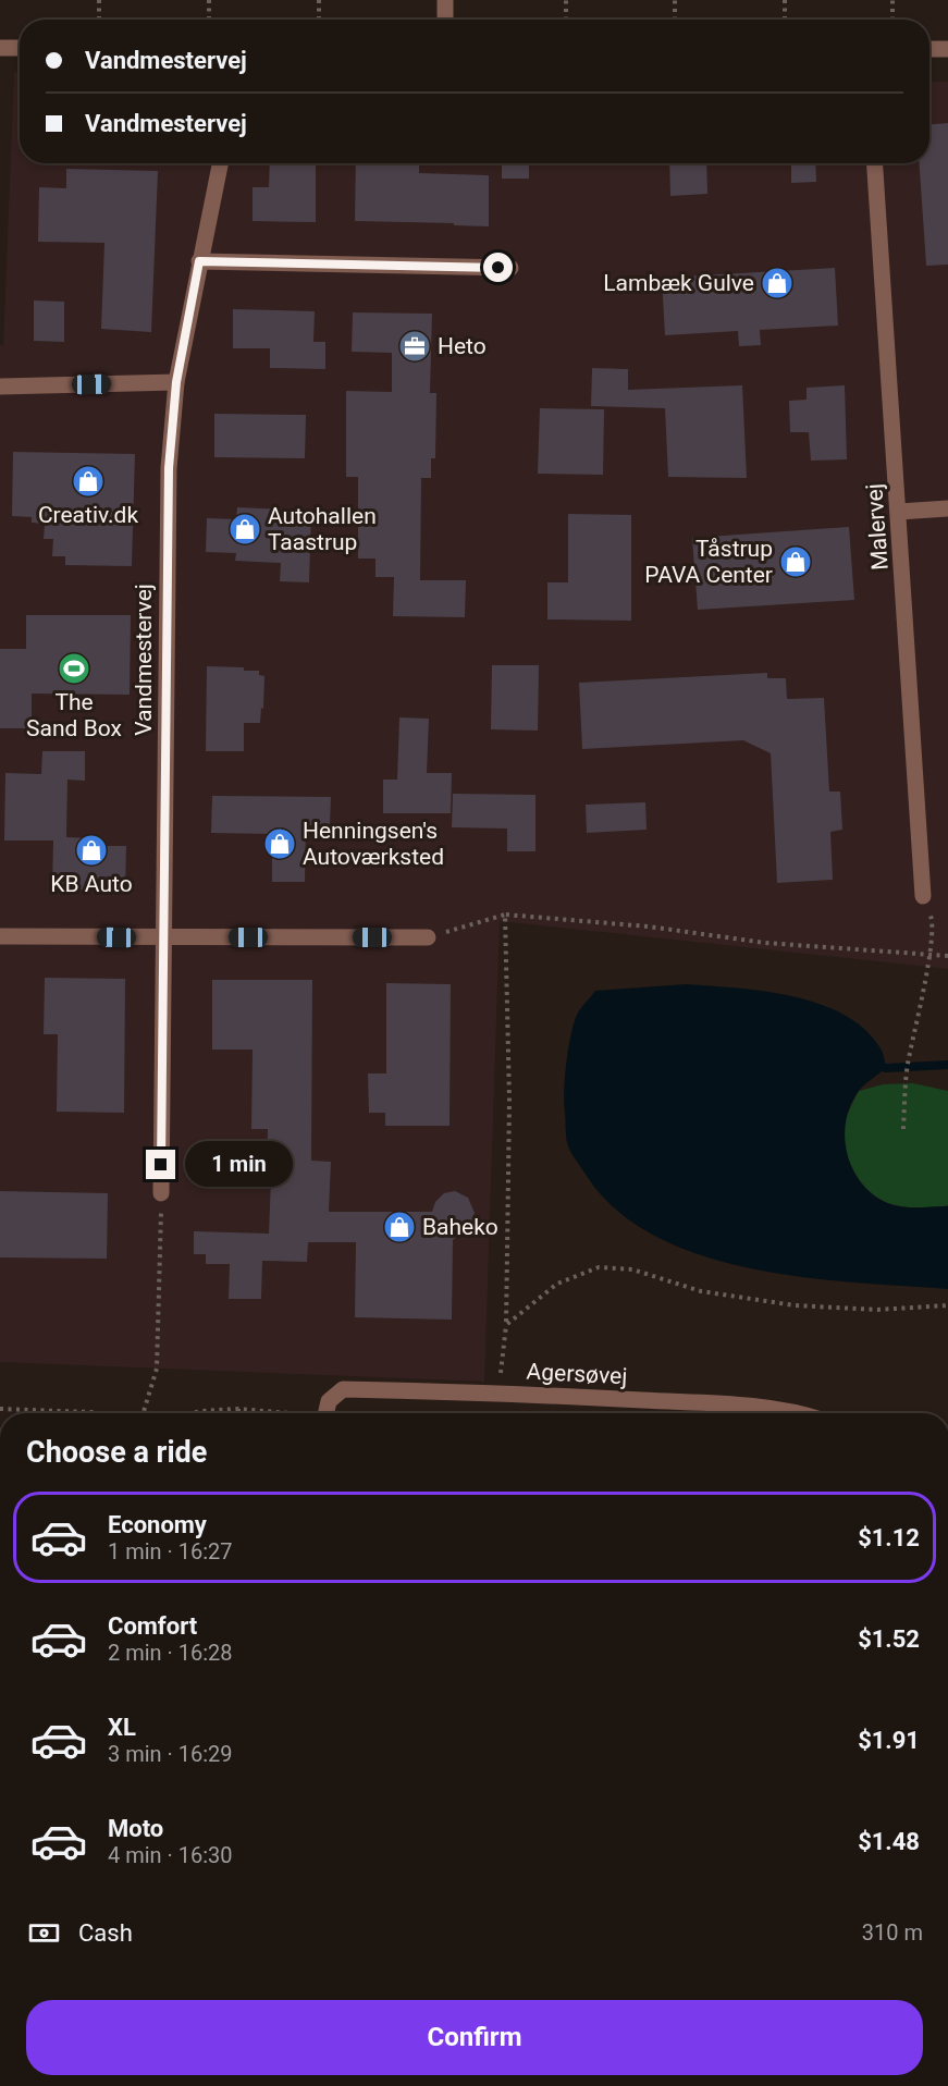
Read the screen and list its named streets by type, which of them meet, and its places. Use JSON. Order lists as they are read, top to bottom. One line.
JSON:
{"streets":{"street":["Malervej","Vandmestervej","Agersøvej"]},"places":{"shop":["Lambæk Gulve","Creativ.dk","Autohallen Taastrup","Tåstrup PAVA Center","Henningsen's Autoværksted","KB Auto","Baheko"],"office":["Heto"],"sports":["The Sand Box"]},"page":{"banner":["Vandmestervej","Vandmestervej"],"bubble":"1 min","heading":"Choose a ride","list":[{"name":"Economy","note":"1 min · 16:27","value":"$1.12"},{"name":"Comfort","note":"2 min · 16:28","value":"$1.52"},{"name":"XL","note":"3 min · 16:29","value":"$1.91"},{"name":"Moto","note":"4 min · 16:30","value":"$1.48"}],"pay":["Cash","310 m"],"buttons":"Confirm"}}
